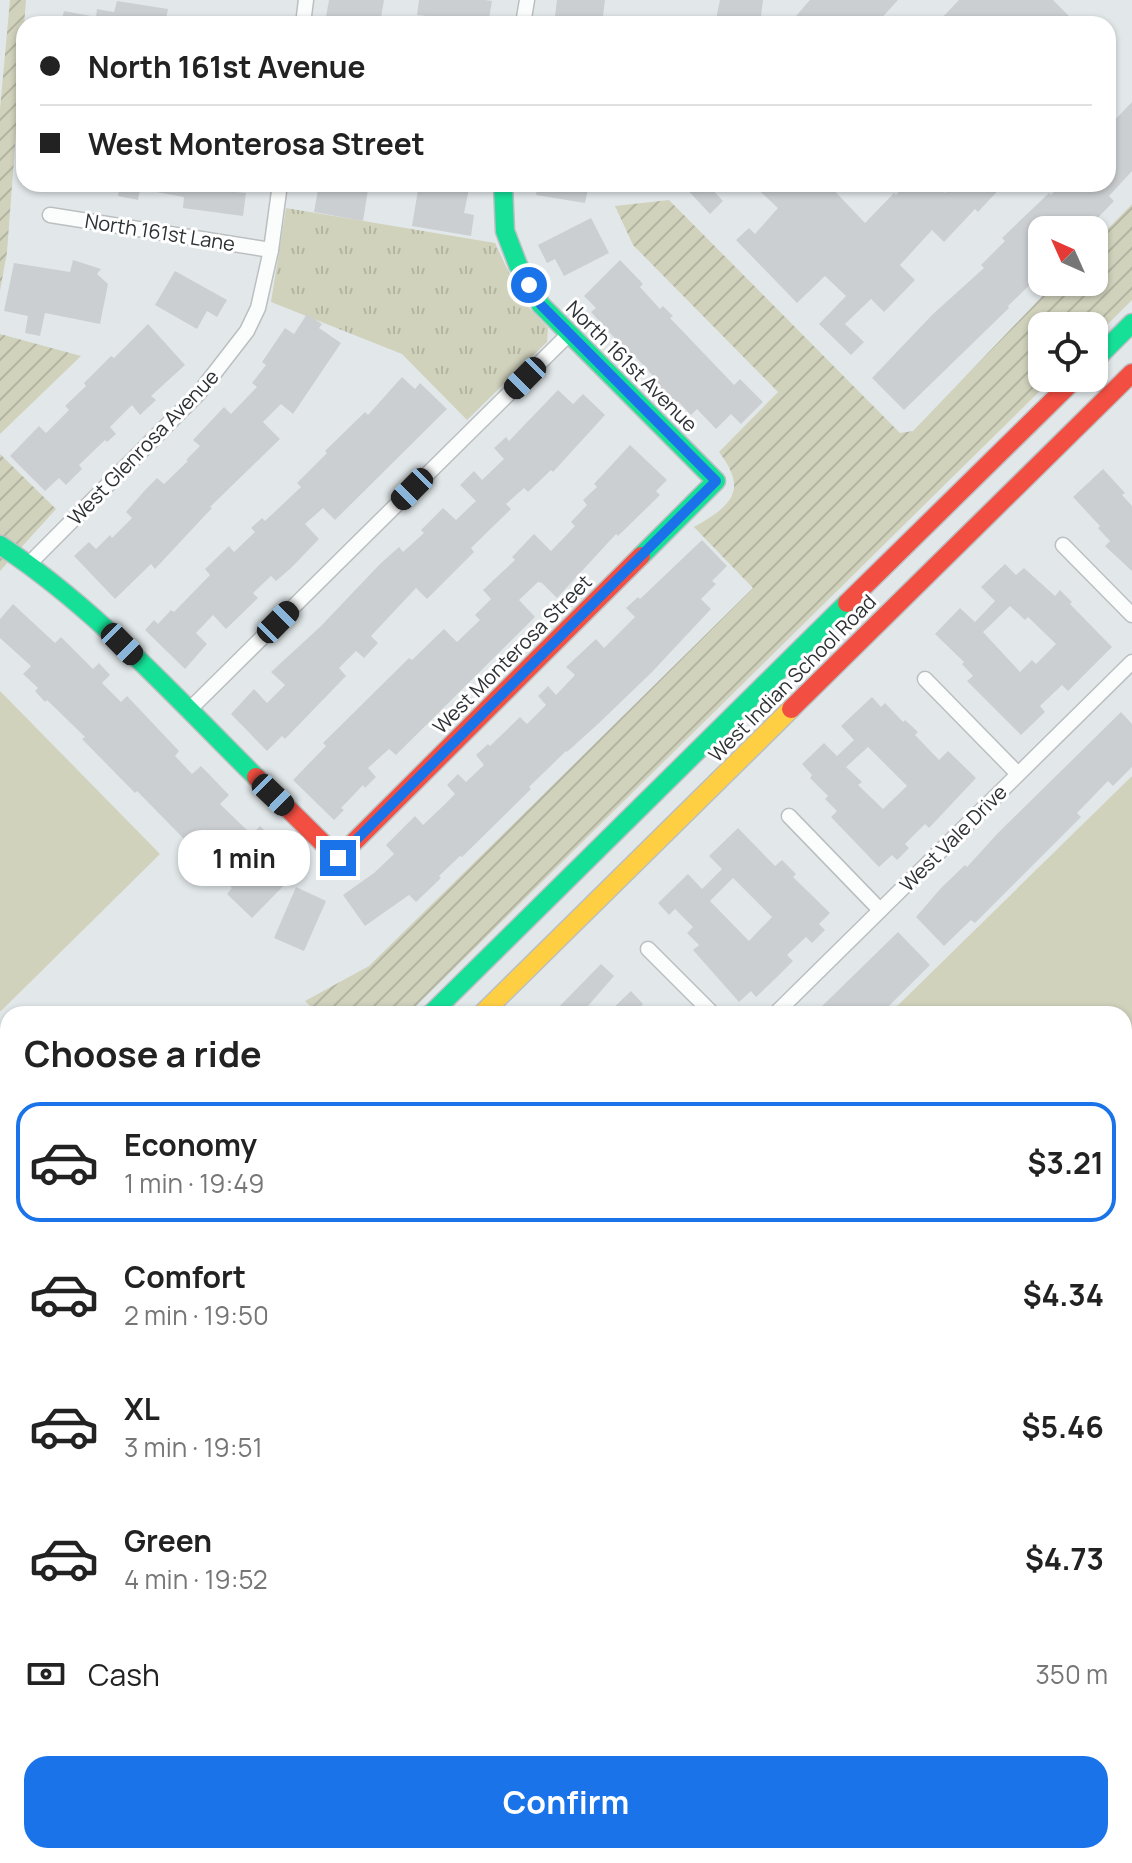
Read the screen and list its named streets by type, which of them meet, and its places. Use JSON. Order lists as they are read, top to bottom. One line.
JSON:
{"streets":{"main road":["North 161st Avenue","West Monterosa Street","West Indian School Road"],"street":["North 161st Lane","West Glenrosa Avenue","West Vale Drive"]},"crossings":[["North 161st Lane","West Glenrosa Avenue"],["North 161st Avenue","West Monterosa Street"]],"north":"top left","page":{"banner":["North 161st Avenue","West Monterosa Street"],"bubble":"1 min","heading":"Choose a ride","list":[{"name":"Economy","note":"1 min · 19:49","value":"$3.21"},{"name":"Comfort","note":"2 min · 19:50","value":"$4.34"},{"name":"XL","note":"3 min · 19:51","value":"$5.46"},{"name":"Green","note":"4 min · 19:52","value":"$4.73"}],"pay":["Cash","350 m"],"buttons":"Confirm"}}
